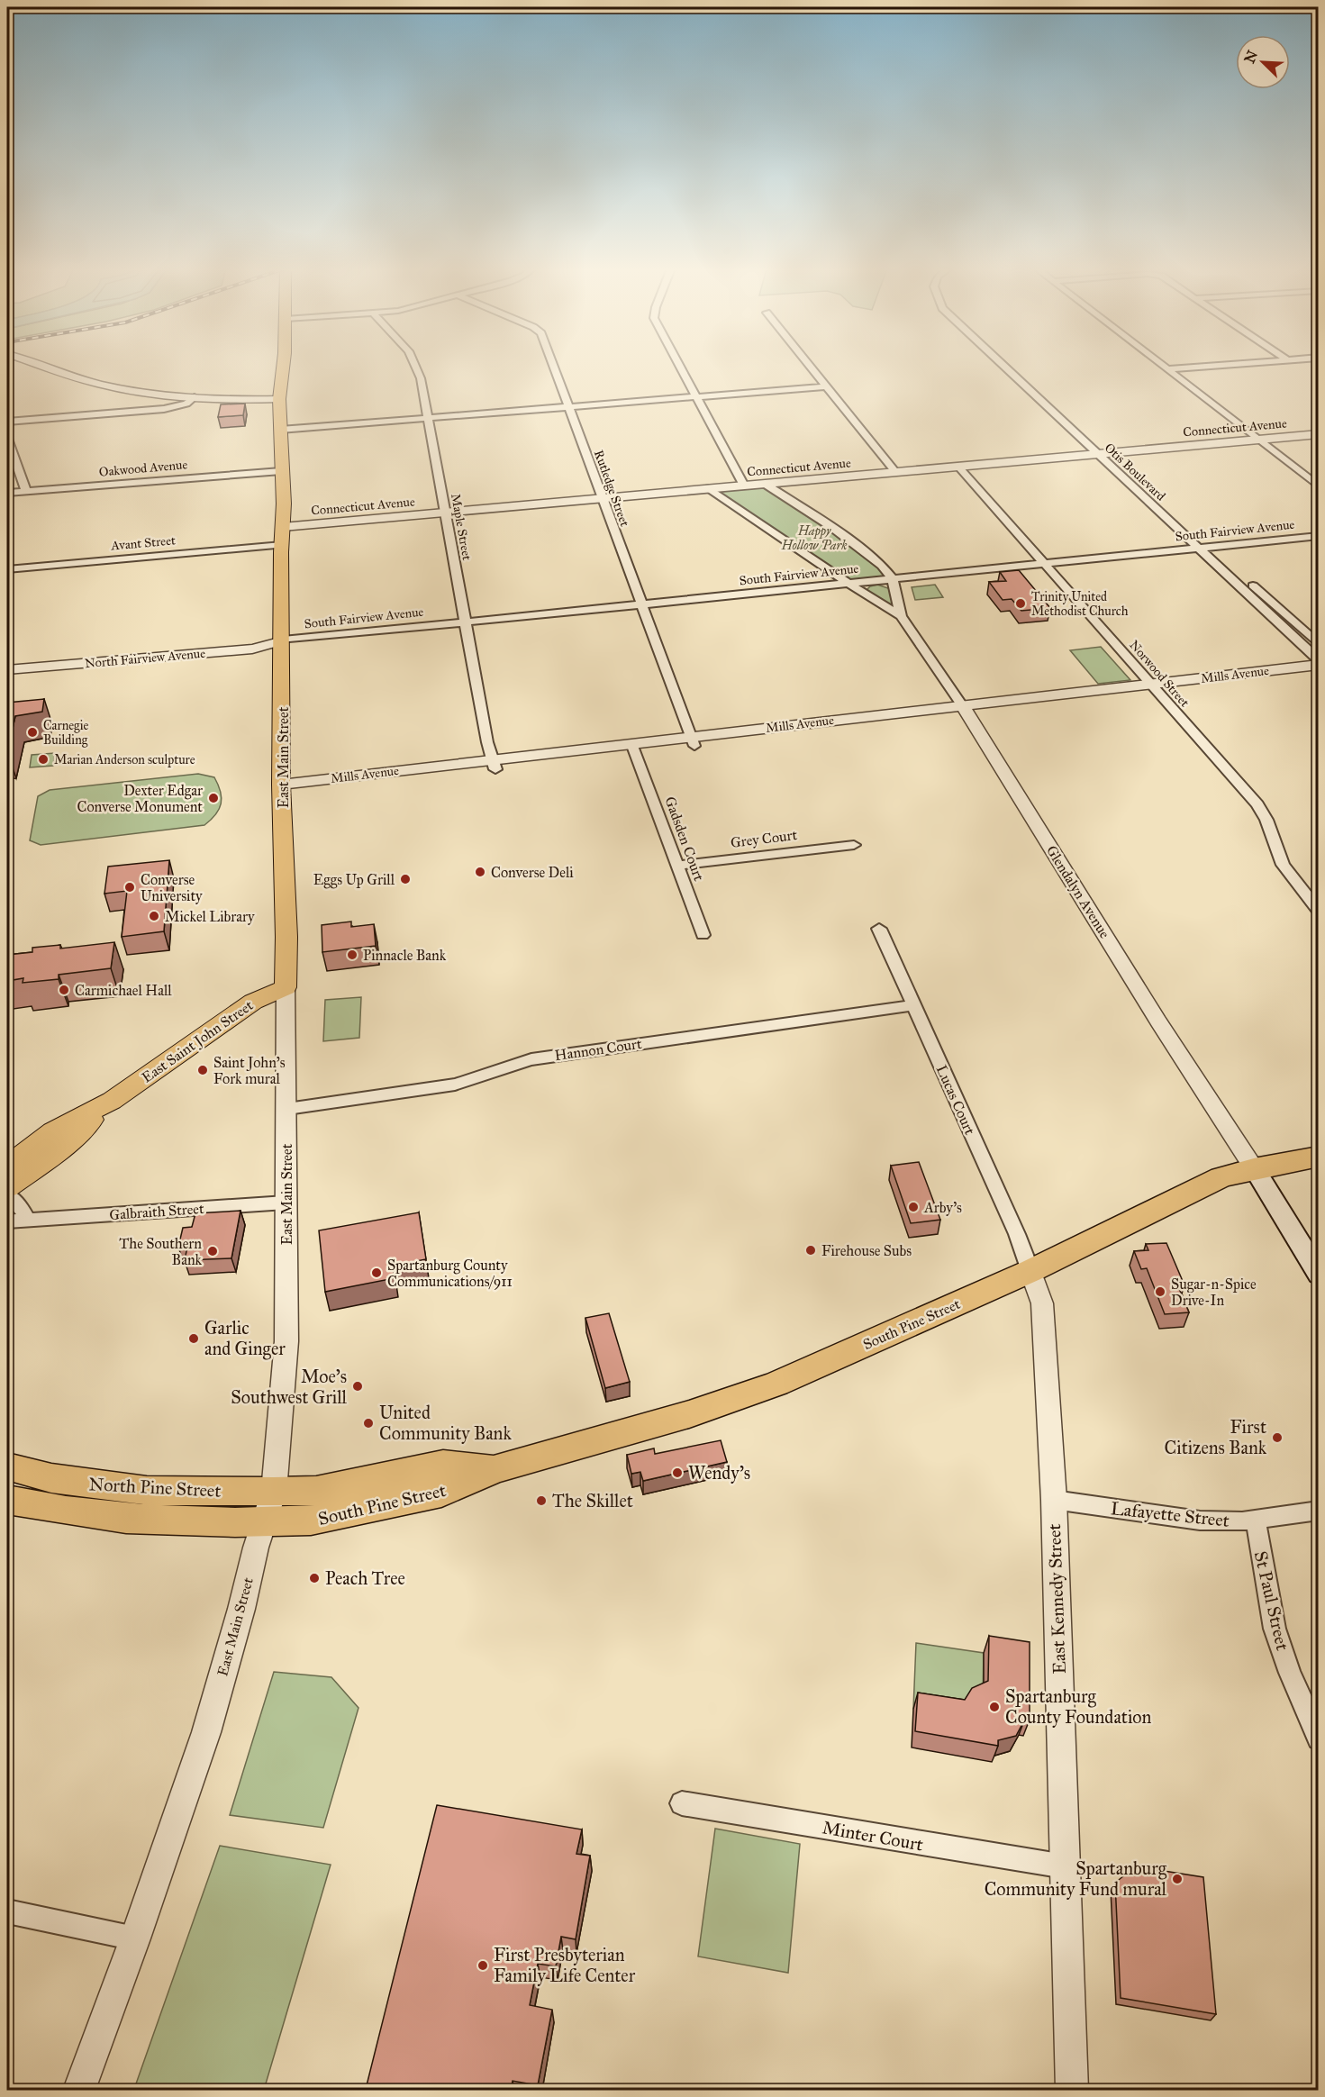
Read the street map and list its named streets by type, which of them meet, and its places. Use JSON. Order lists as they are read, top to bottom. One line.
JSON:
{"streets":{"highway":["South Pine Street","North Pine Street"],"main road":["East Main Street","East Saint John Street"],"street":["Connecticut Avenue","Oakwood Avenue","Otis Boulevard","Rutledge Street","Maple Street","South Fairview Avenue","Avant Street","North Fairview Avenue","Norwood Street","Mills Avenue","Gadsden Court","Grey Court","Glendalyn Avenue","Hannon Court","Lucas Court","Galbraith Street","Lafayette Street","East Kennedy Street","St Paul Street","Minter Court"]},"crossings":[["Connecticut Avenue","Otis Boulevard"],["Connecticut Avenue","Rutledge Street"],["Connecticut Avenue","Maple Street"],["Connecticut Avenue","Norwood Street"],["Connecticut Avenue","East Main Street"],["Connecticut Avenue","Glendalyn Avenue"],["Oakwood Avenue","East Main Street"],["Otis Boulevard","South Fairview Avenue"],["Rutledge Street","South Fairview Avenue"],["Rutledge Street","Mills Avenue"],["Maple Street","South Fairview Avenue"],["Maple Street","Mills Avenue"],["South Fairview Avenue","North Fairview Avenue"],["South Fairview Avenue","Norwood Street"],["South Fairview Avenue","East Main Street"],["South Fairview Avenue","Glendalyn Avenue"],["Avant Street","East Main Street"],["North Fairview Avenue","East Main Street"],["Norwood Street","Mills Avenue"],["Mills Avenue","East Main Street"],["Mills Avenue","Gadsden Court"],["Mills Avenue","Glendalyn Avenue"],["East Main Street","East Saint John Street"],["East Main Street","Hannon Court"],["East Main Street","Galbraith Street"],["East Main Street","South Pine Street"],["East Main Street","North Pine Street"],["Gadsden Court","Grey Court"],["Glendalyn Avenue","South Pine Street"],["Hannon Court","Lucas Court"],["Lucas Court","South Pine Street"],["Lucas Court","East Kennedy Street"],["South Pine Street","North Pine Street"],["South Pine Street","East Kennedy Street"],["Lafayette Street","East Kennedy Street"],["Lafayette Street","St Paul Street"],["East Kennedy Street","Minter Court"]],"parks":["Happy Hollow Park"],"places":["Trinity United Methodist Church","Carnegie Building","Marian Anderson sculpture","Dexter Edgar Converse Monument","Converse Deli","Eggs Up Grill","Converse University","Mickel Library","Pinnacle Bank","Carmichael Hall","Saint John's Fork mural","Arby's","Firehouse Subs","The Southern Bank","Spartanburg County Communications/911","Sugar-n-Spice Drive-In","Garlic and Ginger","Moe's Southwest Grill","United Community Bank","First Citizens Bank","Wendy's","The Skillet","Peach Tree","Spartanburg County Foundation","Spartanburg Community Fund mural","First Presbyterian Family Life Center"],"north":"top left"}
